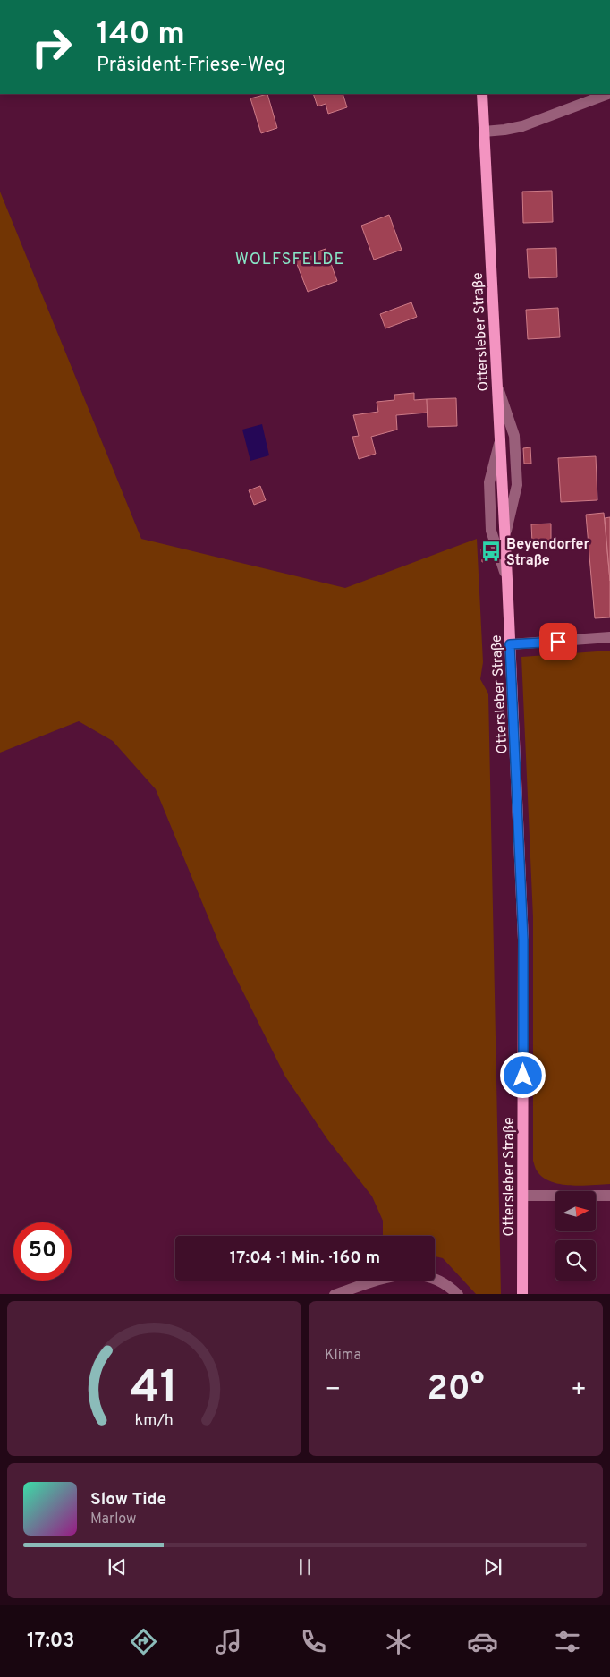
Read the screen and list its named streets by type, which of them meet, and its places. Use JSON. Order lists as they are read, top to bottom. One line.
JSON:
{"streets":{"main road":["Ottersleber Straße"]},"districts":["WOLFSFELDE"],"places":{"bus stop":["Beyendorfer Straße"]},"north":"right","page":{"turn":["140 m","Präsident-Friese-Weg"],"limit":"50","trip":"17:04 · 1 Min. · 160 m","tile":"Klima","heat":["−","20°","+"],"song":["Slow Tide","Marlow"],"tabs":"17:03","gauge":["41","km/h"]}}
